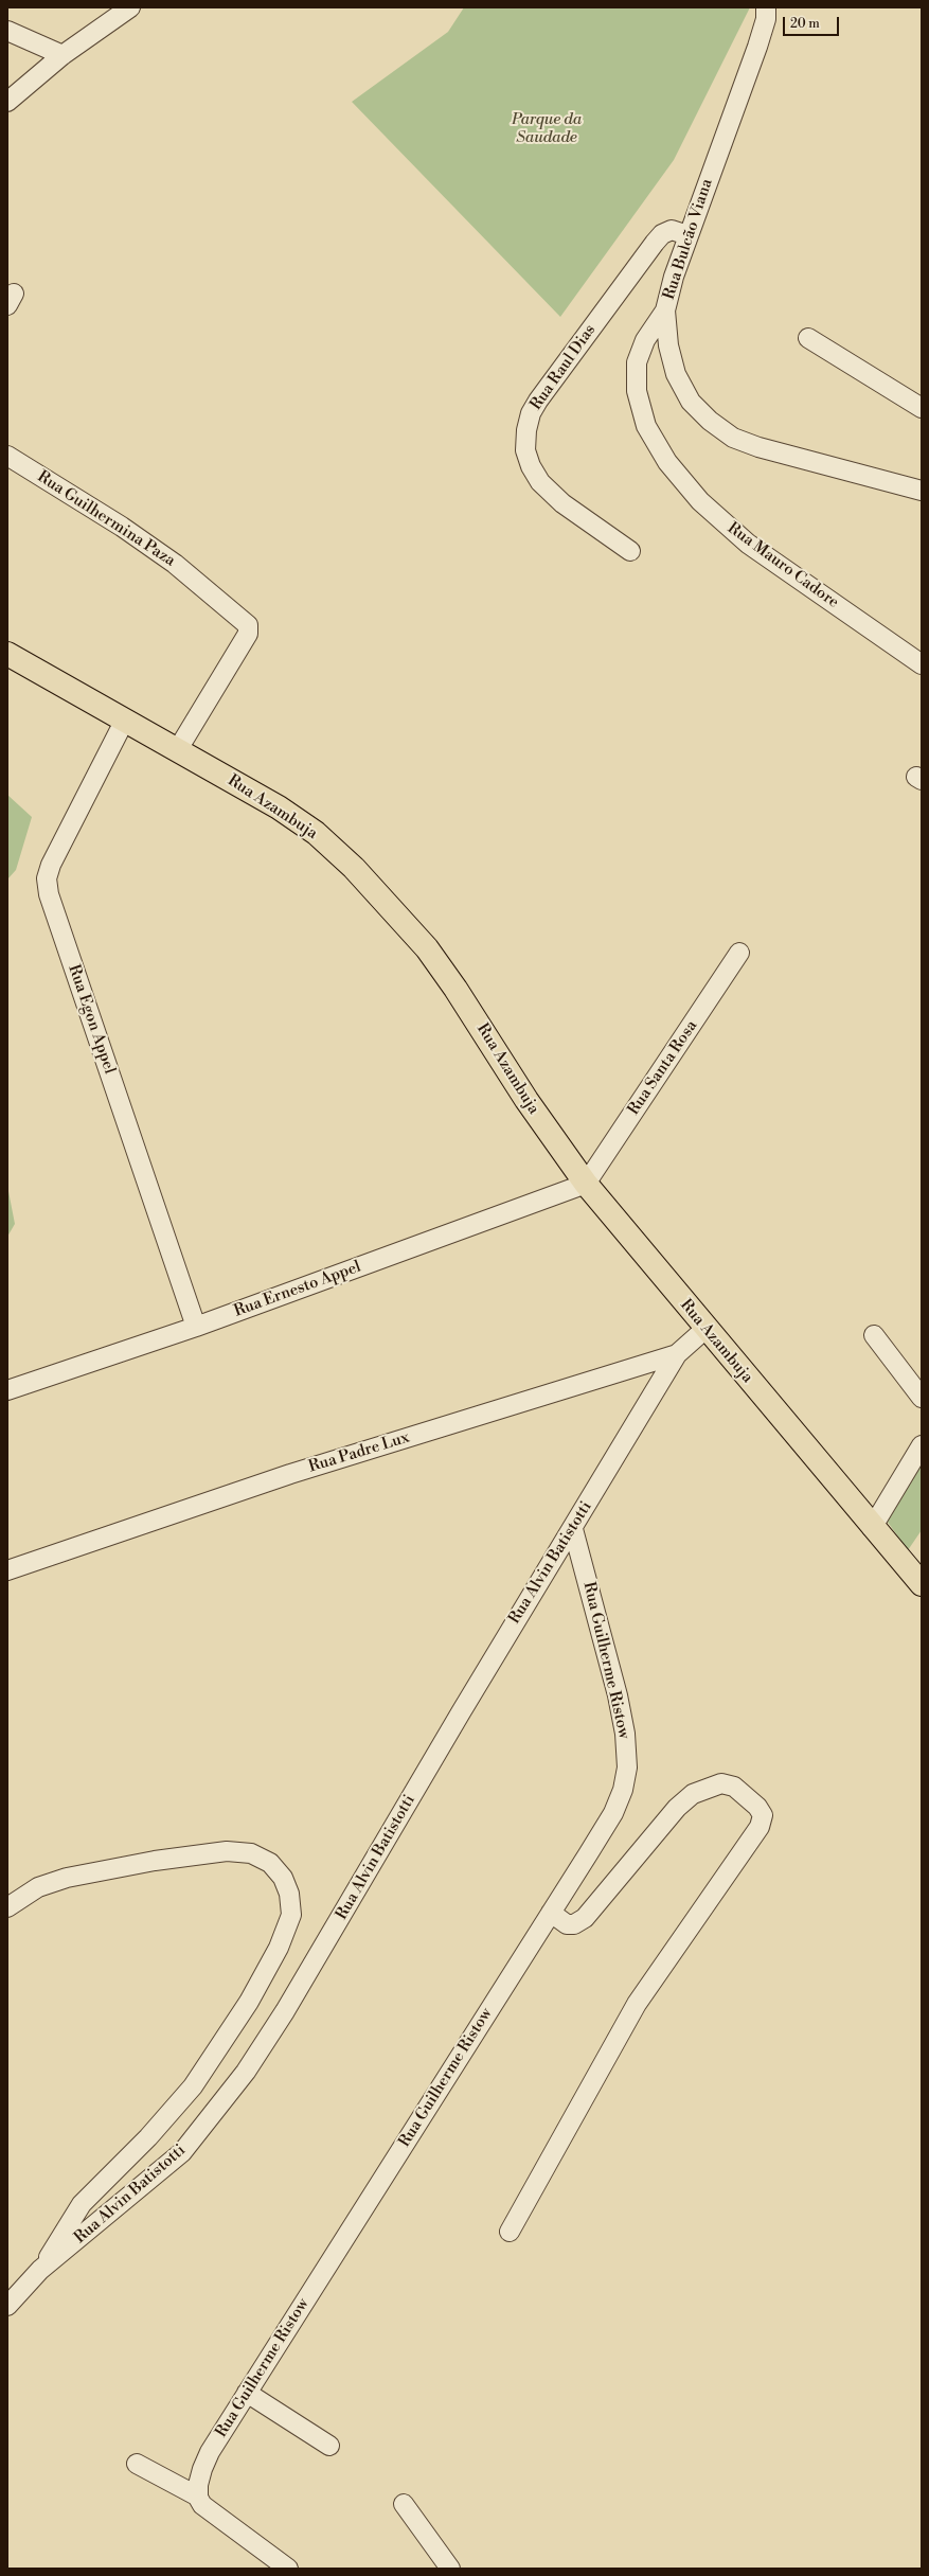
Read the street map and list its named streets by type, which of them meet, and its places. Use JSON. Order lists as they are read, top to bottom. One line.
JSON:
{"streets":{"main road":["Rua Azambuja"],"street":["Rua Bulcão Viana","Rua Raul Dias","Rua Guilhermina Paza","Rua Mauro Cadore","Rua Egon Appel","Rua Santa Rosa","Rua Ernesto Appel","Rua Padre Lux","Rua Alvin Batistotti","Rua Guilherme Ristow"]},"crossings":[["Rua Bulcão Viana","Rua Raul Dias"],["Rua Bulcão Viana","Rua Mauro Cadore"],["Rua Guilhermina Paza","Rua Azambuja"],["Rua Azambuja","Rua Egon Appel"],["Rua Azambuja","Rua Santa Rosa"],["Rua Azambuja","Rua Ernesto Appel"],["Rua Azambuja","Rua Padre Lux"],["Rua Egon Appel","Rua Ernesto Appel"],["Rua Santa Rosa","Rua Ernesto Appel"],["Rua Padre Lux","Rua Alvin Batistotti"],["Rua Alvin Batistotti","Rua Guilherme Ristow"]],"parks":["Parque da Saudade"],"scale_bar":"20 m"}
